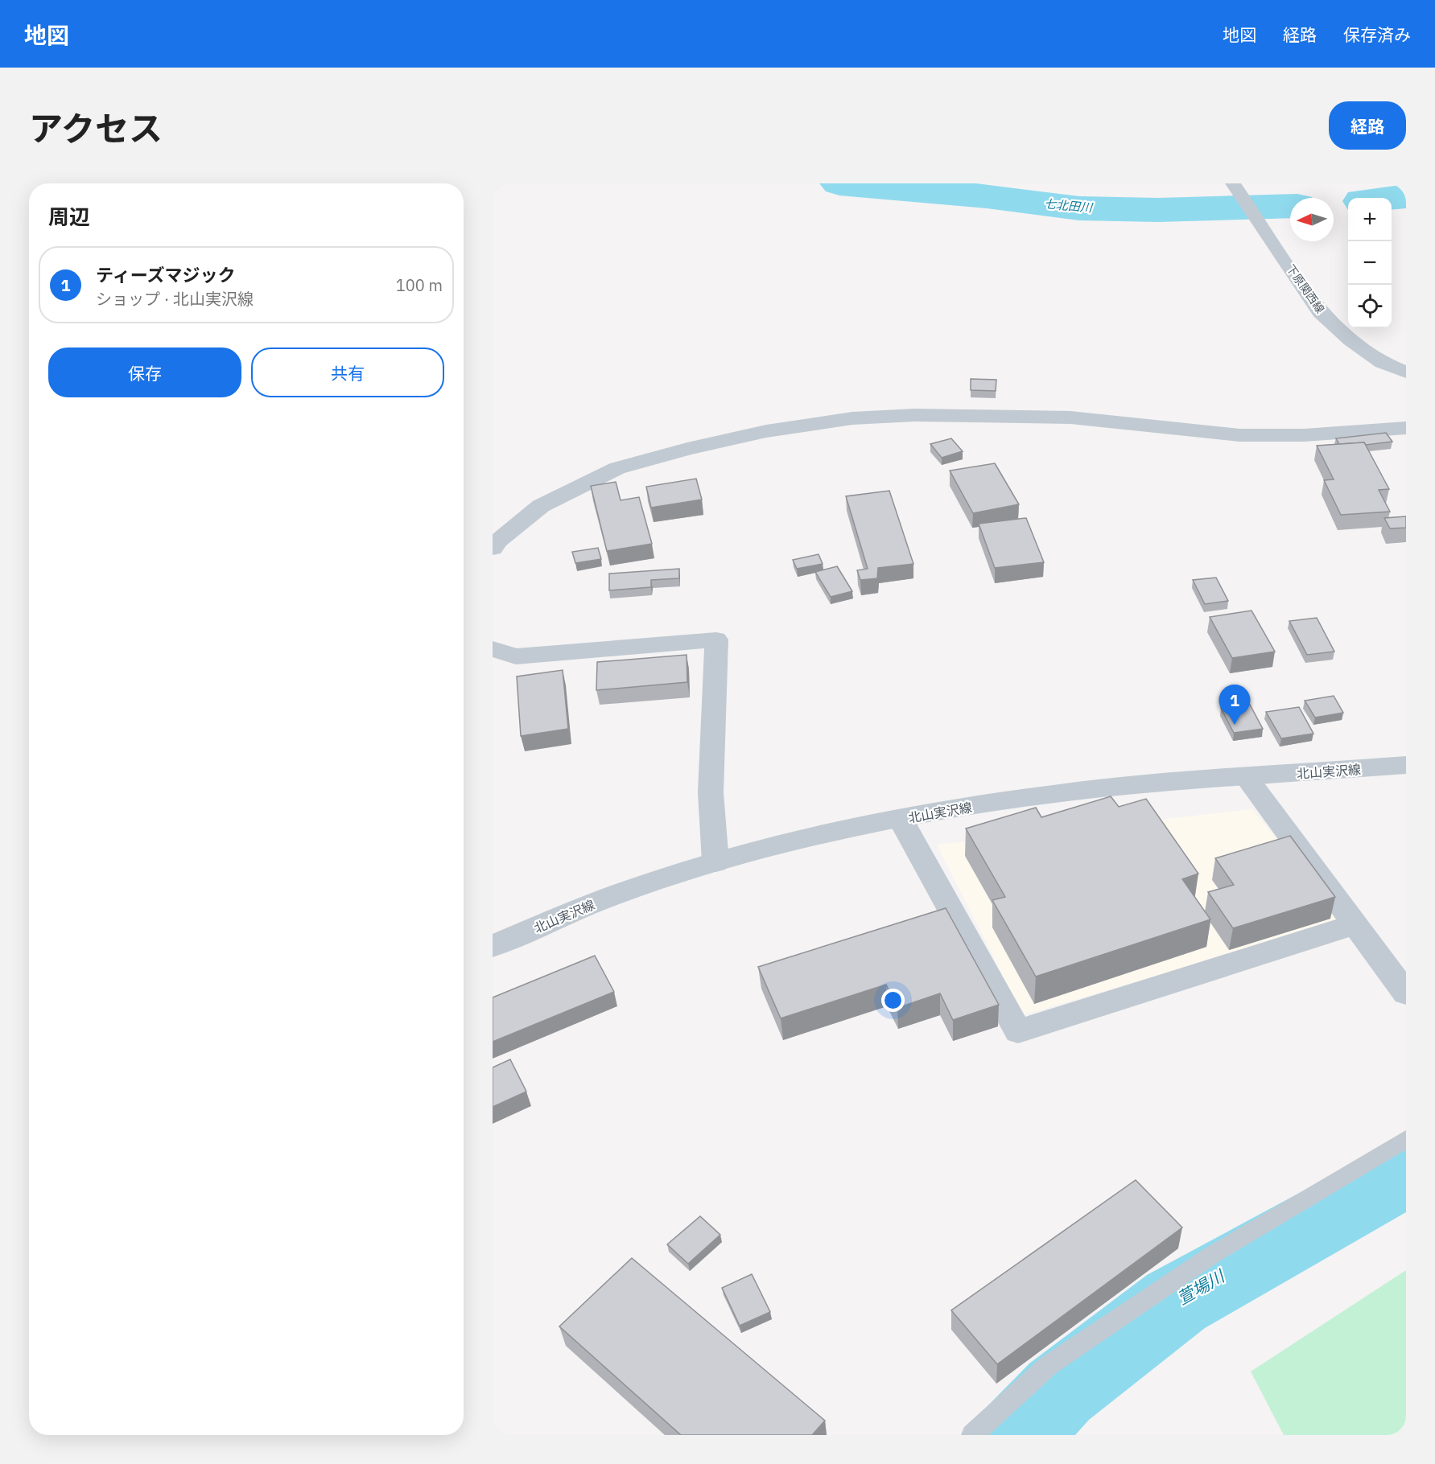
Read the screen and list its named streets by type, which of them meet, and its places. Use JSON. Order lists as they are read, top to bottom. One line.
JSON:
{"streets":{"street":["下原関西線","北山実沢線"]},"water":["七北田川","萱場川"],"north":"left","page":{"header":"地図","nav":["地図","経路","保存済み"],"title":"アクセス","buttons":["経路",["保存","共有"]],"heading":"周辺","map_buttons":["+","−"],"list":[{"mark":"1","name":"ティーズマジック","note":"ショップ · 北山実沢線","value":"100 m"}],"pins":"1"}}
